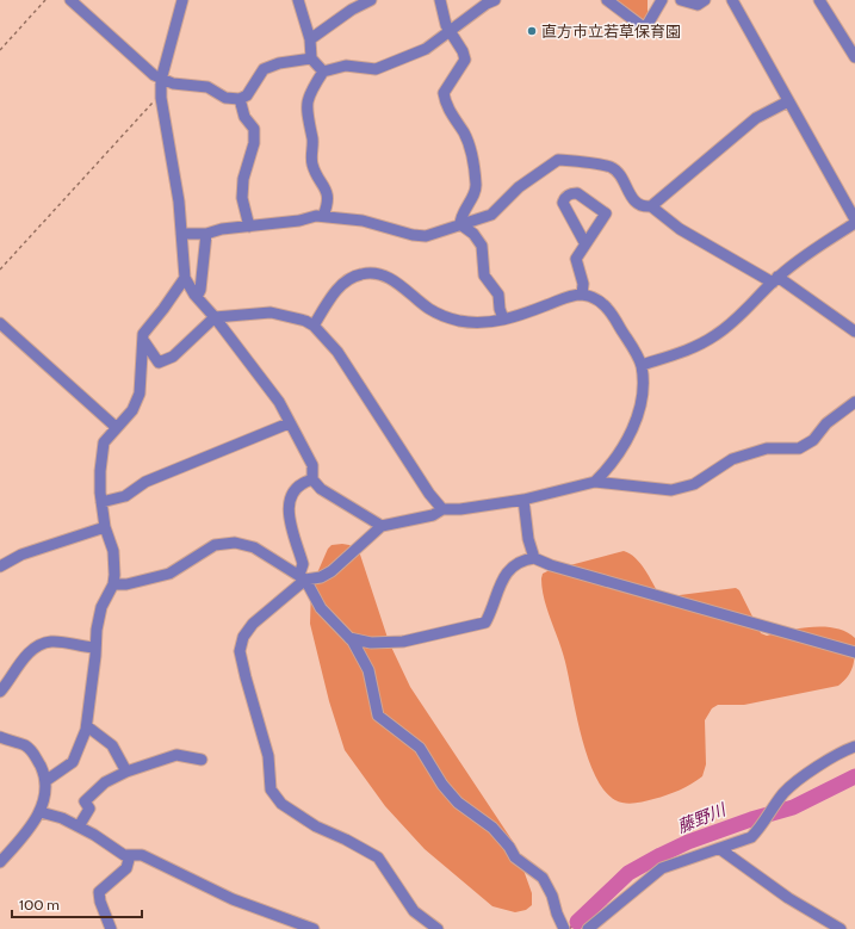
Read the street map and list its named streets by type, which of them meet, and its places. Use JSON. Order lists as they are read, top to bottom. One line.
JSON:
{"water":["藤野川"],"places":["直方市立若草保育園"],"scale_bar":"100 m"}
